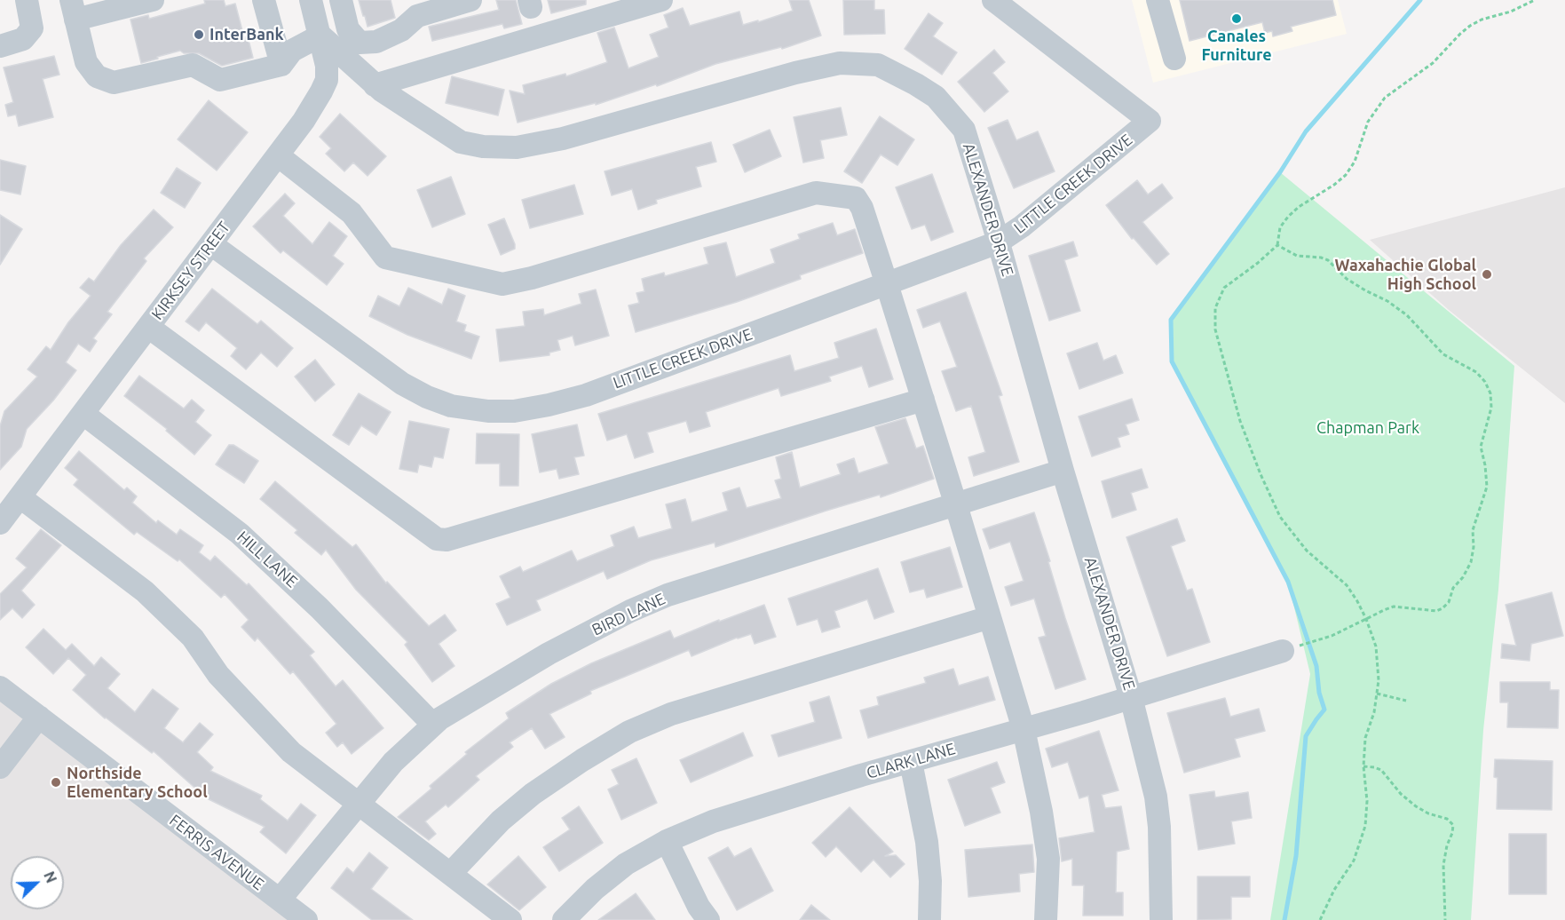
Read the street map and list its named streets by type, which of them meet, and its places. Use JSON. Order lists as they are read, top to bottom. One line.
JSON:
{"streets":{"street":["LITTLE CREEK DRIVE","ALEXANDER DRIVE","KIRKSEY STREET","HILL LANE","BIRD LANE","CLARK LANE","FERRIS AVENUE"]},"crossings":[["LITTLE CREEK DRIVE","ALEXANDER DRIVE"],["LITTLE CREEK DRIVE","KIRKSEY STREET"],["ALEXANDER DRIVE","KIRKSEY STREET"],["ALEXANDER DRIVE","BIRD LANE"],["ALEXANDER DRIVE","CLARK LANE"],["KIRKSEY STREET","HILL LANE"],["HILL LANE","BIRD LANE"],["BIRD LANE","FERRIS AVENUE"]],"parks":["Chapman Park"],"places":["Canales Furniture","InterBank","Waxahachie Global High School","Northside Elementary School"],"north":"top right"}
